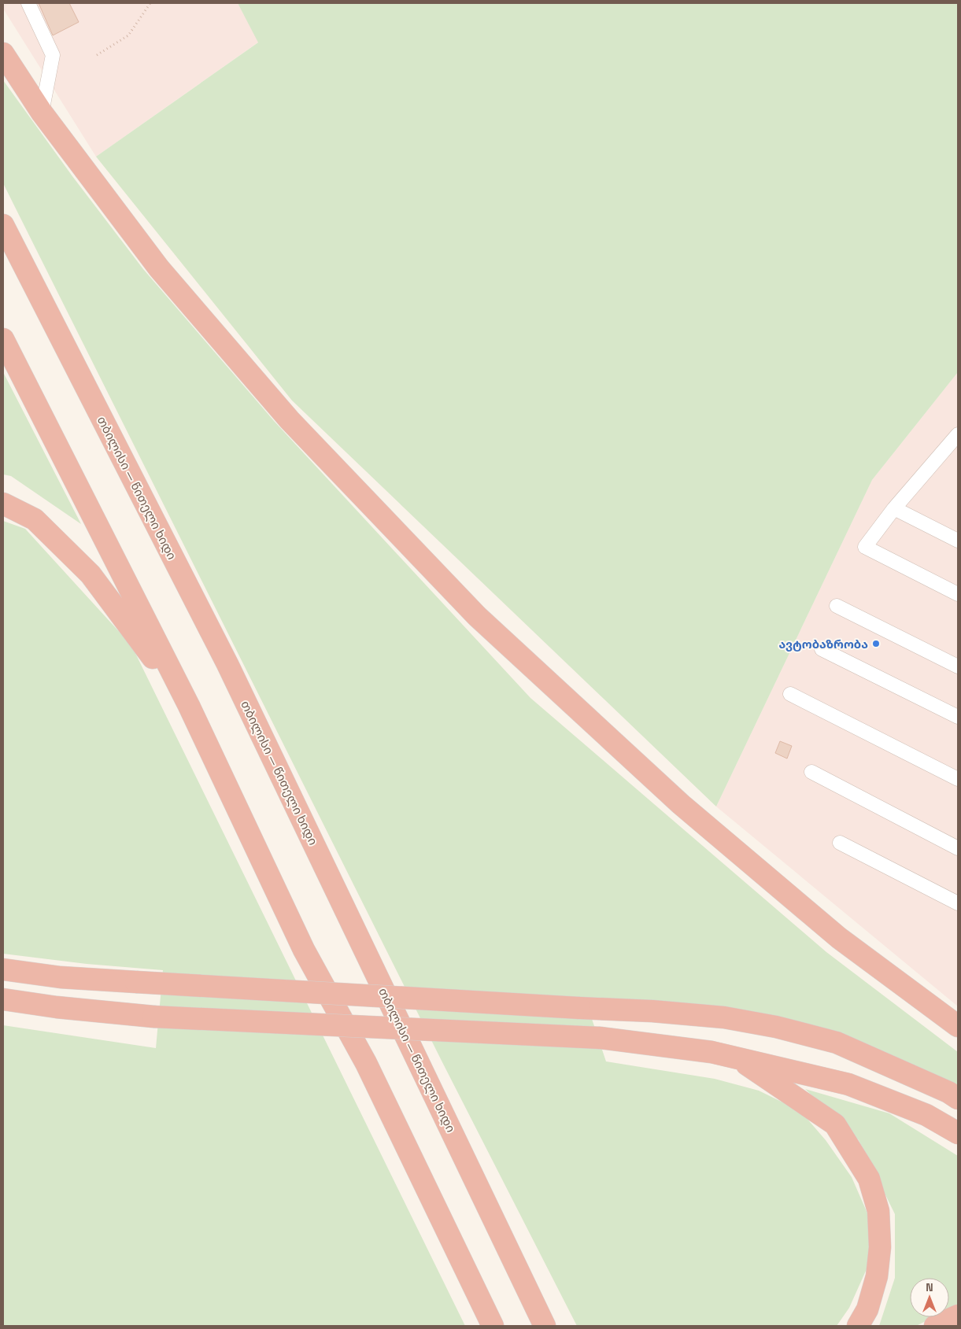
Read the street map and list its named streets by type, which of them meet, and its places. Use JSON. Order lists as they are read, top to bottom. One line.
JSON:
{"streets":{"highway":["თბილისი — წითელი ხიდი"]},"places":["ავტობაზრობა"],"north":"top"}
